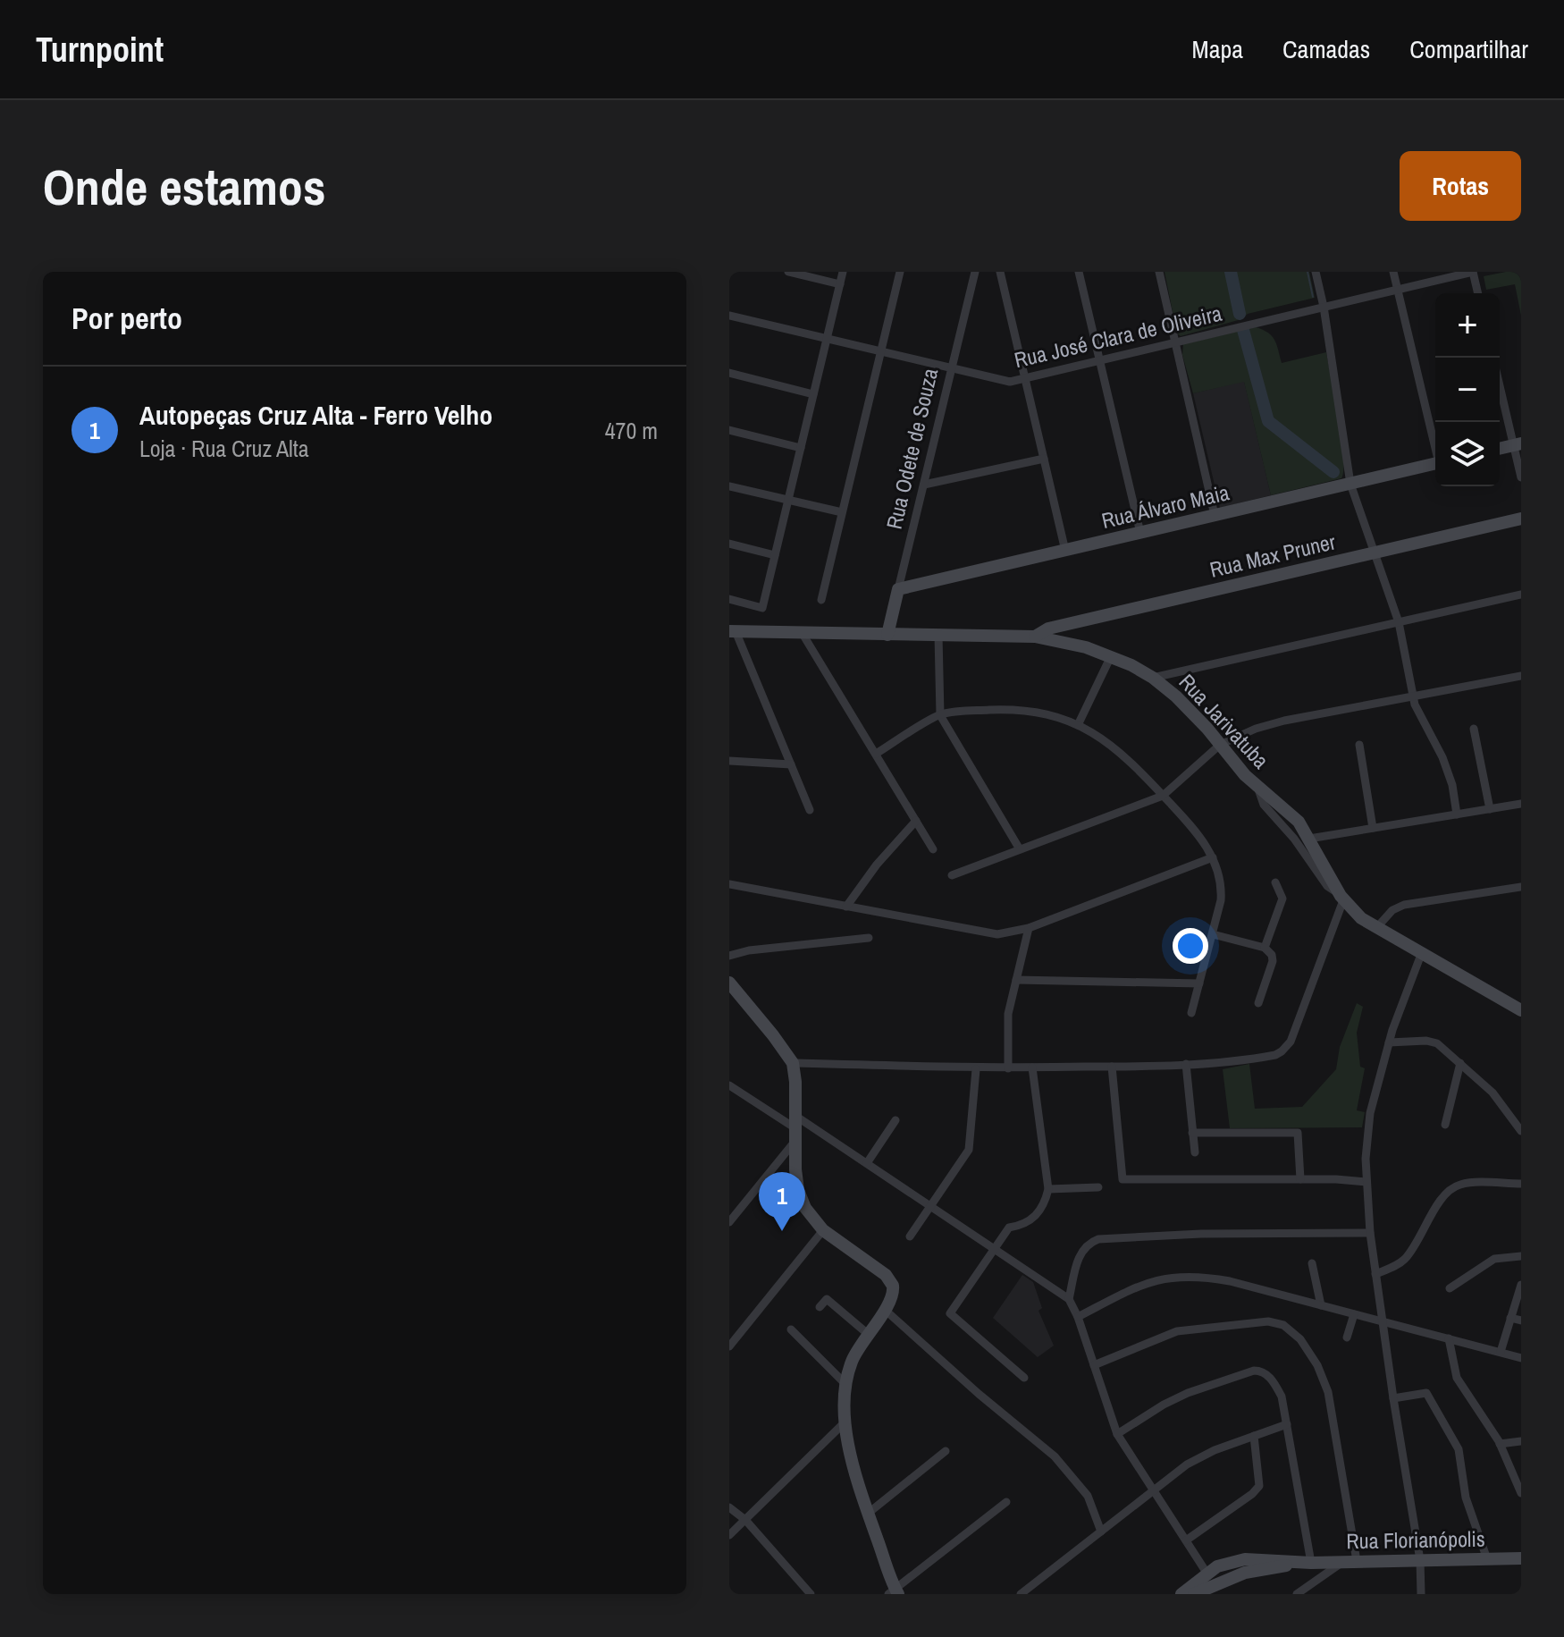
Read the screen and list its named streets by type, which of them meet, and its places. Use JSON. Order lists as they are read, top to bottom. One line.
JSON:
{"streets":{"street":["Rua José Clara de Oliveira","Rua Odete de Souza","Rua Álvaro Maia","Rua Max Pruner","Rua Jarivatuba","Rua Florianópolis"]},"crossings":[["Rua José Clara de Oliveira","Rua Odete de Souza"],["Rua Odete de Souza","Rua Álvaro Maia"],["Rua Odete de Souza","Rua Jarivatuba"],["Rua Max Pruner","Rua Jarivatuba"]],"page":{"header":"Turnpoint","nav":["Mapa","Camadas","Compartilhar"],"buttons":"Rotas","title":"Onde estamos","heading":"Por perto","map_buttons":["+","−"],"list":[{"mark":"1","name":"Autopeças Cruz Alta - Ferro Velho","note":"Loja · Rua Cruz Alta","value":"470 m"}],"pins":"1"}}
